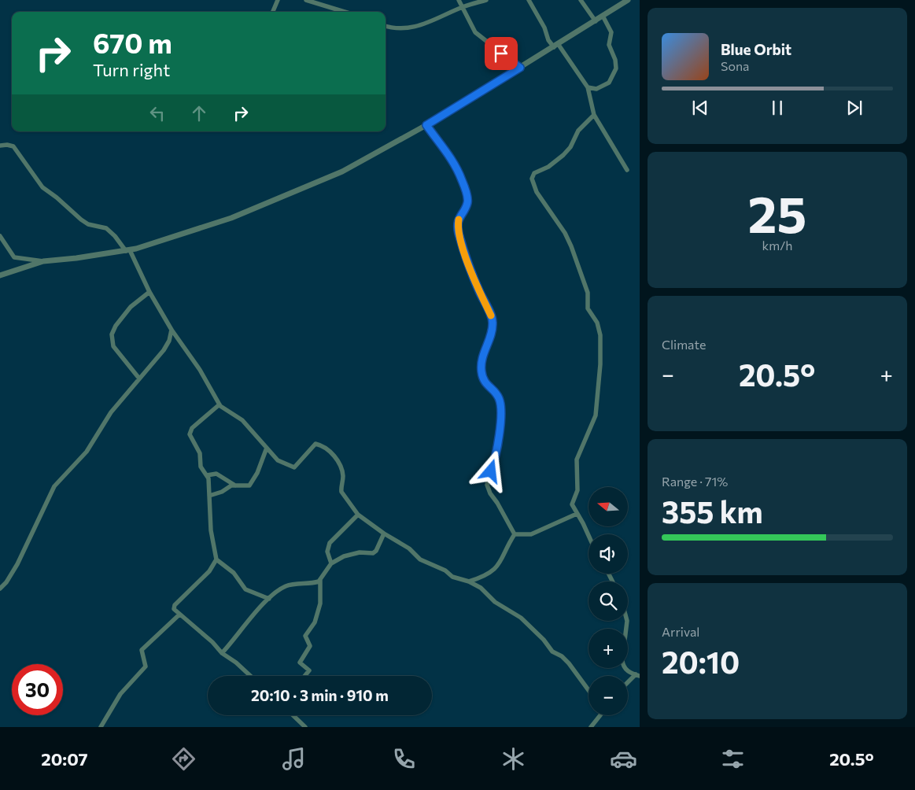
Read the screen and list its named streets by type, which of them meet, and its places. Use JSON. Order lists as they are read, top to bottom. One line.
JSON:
{"north":"left","page":{"turn":["670 m","Turn right"],"song":["Blue Orbit","Sona"],"tile":[["25","km/h"],"Climate",["Range · 71%","355 km"],["Arrival","20:10"]],"heat":["−","20.5°","+"],"map_buttons":["+","−"],"limit":"30","trip":"20:10 · 3 min · 910 m","tabs":["20:07","20.5°"]}}
